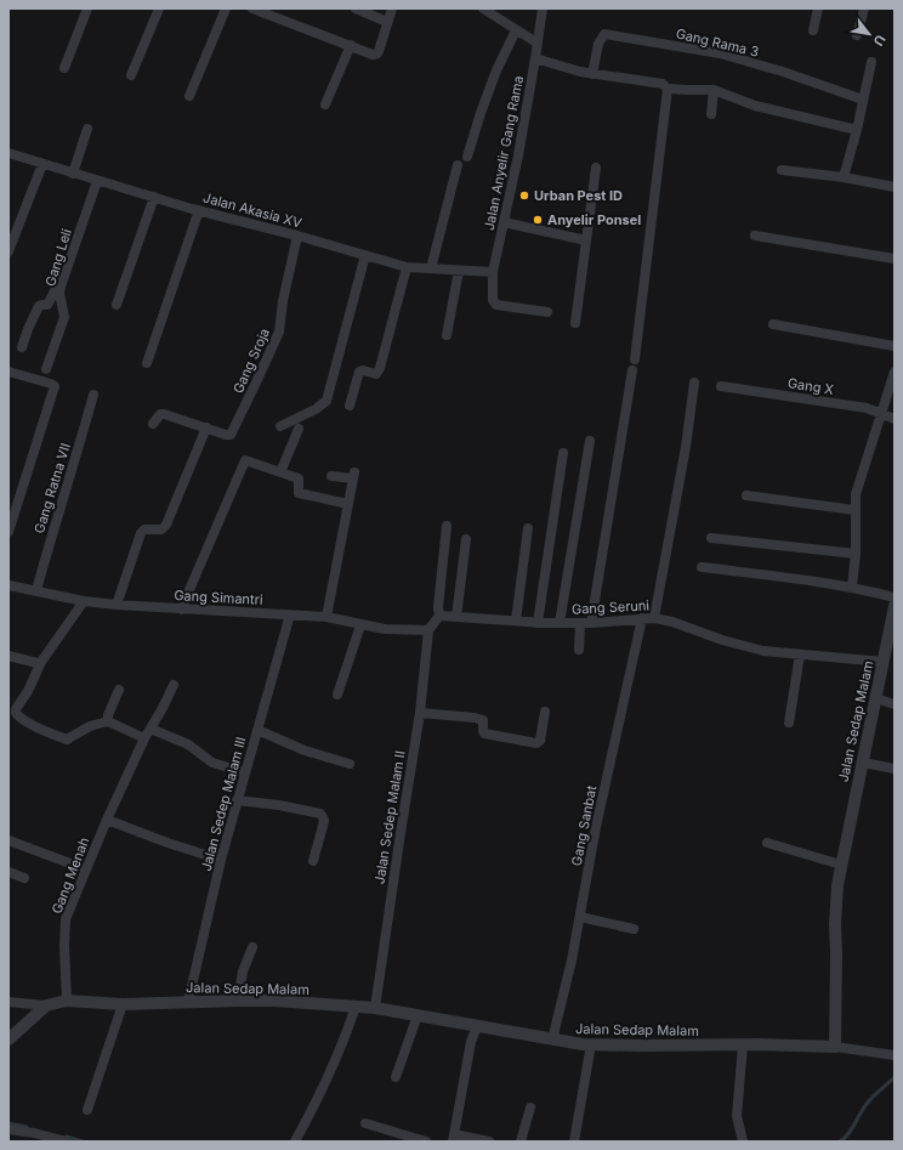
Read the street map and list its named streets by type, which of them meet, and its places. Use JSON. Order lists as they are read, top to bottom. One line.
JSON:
{"streets":{"street":["Gang Rama 3","Jalan Anyelir Gang Rama","Jalan Akasia XV","Gang Leli","Gang Sroja","Gang X","Gang Ratna VII","Gang Simantri","Gang Seruni","Jalan Sedap Malam","Jalan Sedep Malam III","Jalan Sedep Malam II","Gang Sanbat","Gang Menah"]},"crossings":[["Jalan Anyelir Gang Rama","Jalan Akasia XV"],["Jalan Akasia XV","Gang Leli"],["Jalan Akasia XV","Gang Sroja"],["Gang Ratna VII","Gang Simantri"],["Gang Simantri","Jalan Sedep Malam III"],["Gang Simantri","Jalan Sedep Malam II"],["Gang Seruni","Jalan Sedap Malam"],["Gang Seruni","Gang Sanbat"],["Jalan Sedap Malam","Jalan Sedep Malam III"],["Jalan Sedap Malam","Jalan Sedep Malam II"],["Jalan Sedap Malam","Gang Sanbat"],["Jalan Sedap Malam","Gang Menah"]],"places":["Urban Pest ID","Anyelir Ponsel"],"north":"bottom right"}
